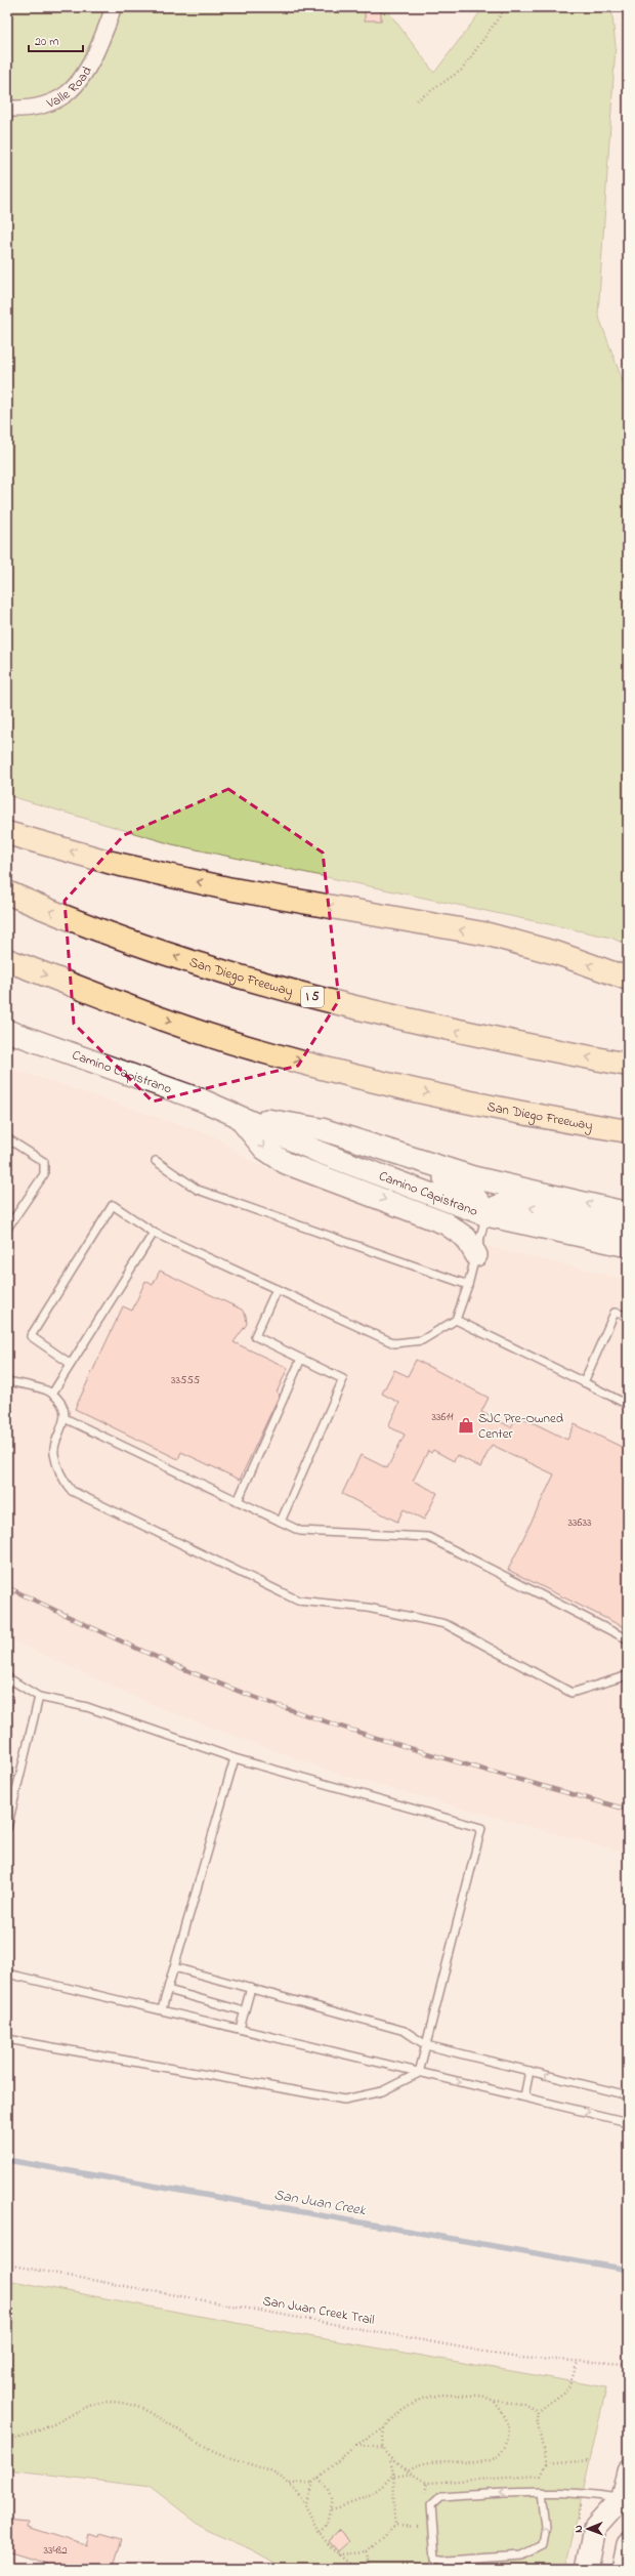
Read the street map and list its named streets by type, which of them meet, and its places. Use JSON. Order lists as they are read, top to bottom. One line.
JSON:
{"streets":{"highway":["San Diego Freeway","I 5"],"main road":["Camino Capistrano"],"street":["Valle Road"],"path":["San Juan Creek Trail"]},"water":["San Juan Creek"],"places":{"shop":["SJC Pre-Owned Center"]},"house_numbers":["33555","33611","33633","33482"],"scale_bar":"20 m","north":"left"}
